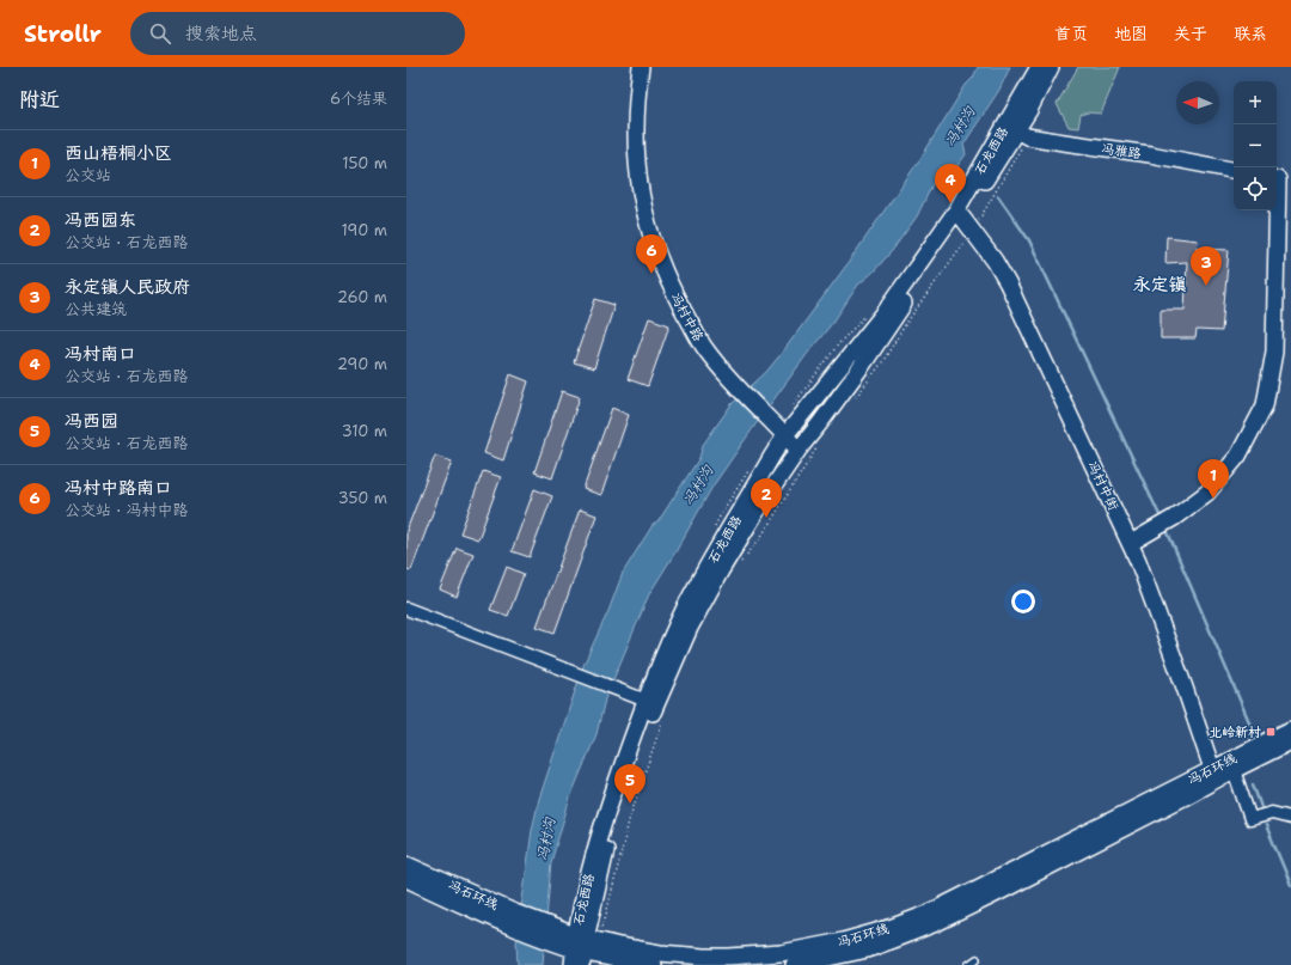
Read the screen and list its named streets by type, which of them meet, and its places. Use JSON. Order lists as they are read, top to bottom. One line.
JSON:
{"streets":{"main road":["石龙西路","冯雅路","冯村中路","冯村中街","冯石环线"]},"crossings":[["石龙西路","冯雅路"],["石龙西路","冯村中路"],["石龙西路","冯村中街"],["石龙西路","冯石环线"],["冯村中街","冯石环线"]],"districts":["永定镇"],"water":["冯村沟"],"places":{"transit":["北岭新村"]},"north":"left","page":{"header":"Strollr","search":"搜索地点","nav":["首页","地图","关于","联系"],"heading":["附近","6个结果"],"map_buttons":["+","−"],"list":[{"mark":"1","name":"西山梧桐小区","note":"公交站","value":"150 m"},{"mark":"2","name":"冯西园东","note":"公交站 · 石龙西路","value":"190 m"},{"mark":"3","name":"永定镇人民政府","note":"公共建筑","value":"260 m"},{"mark":"4","name":"冯村南口","note":"公交站 · 石龙西路","value":"290 m"},{"mark":"5","name":"冯西园","note":"公交站 · 石龙西路","value":"310 m"},{"mark":"6","name":"冯村中路南口","note":"公交站 · 冯村中路","value":"350 m"}],"pins":["4","6","3","1","2","5"]}}
